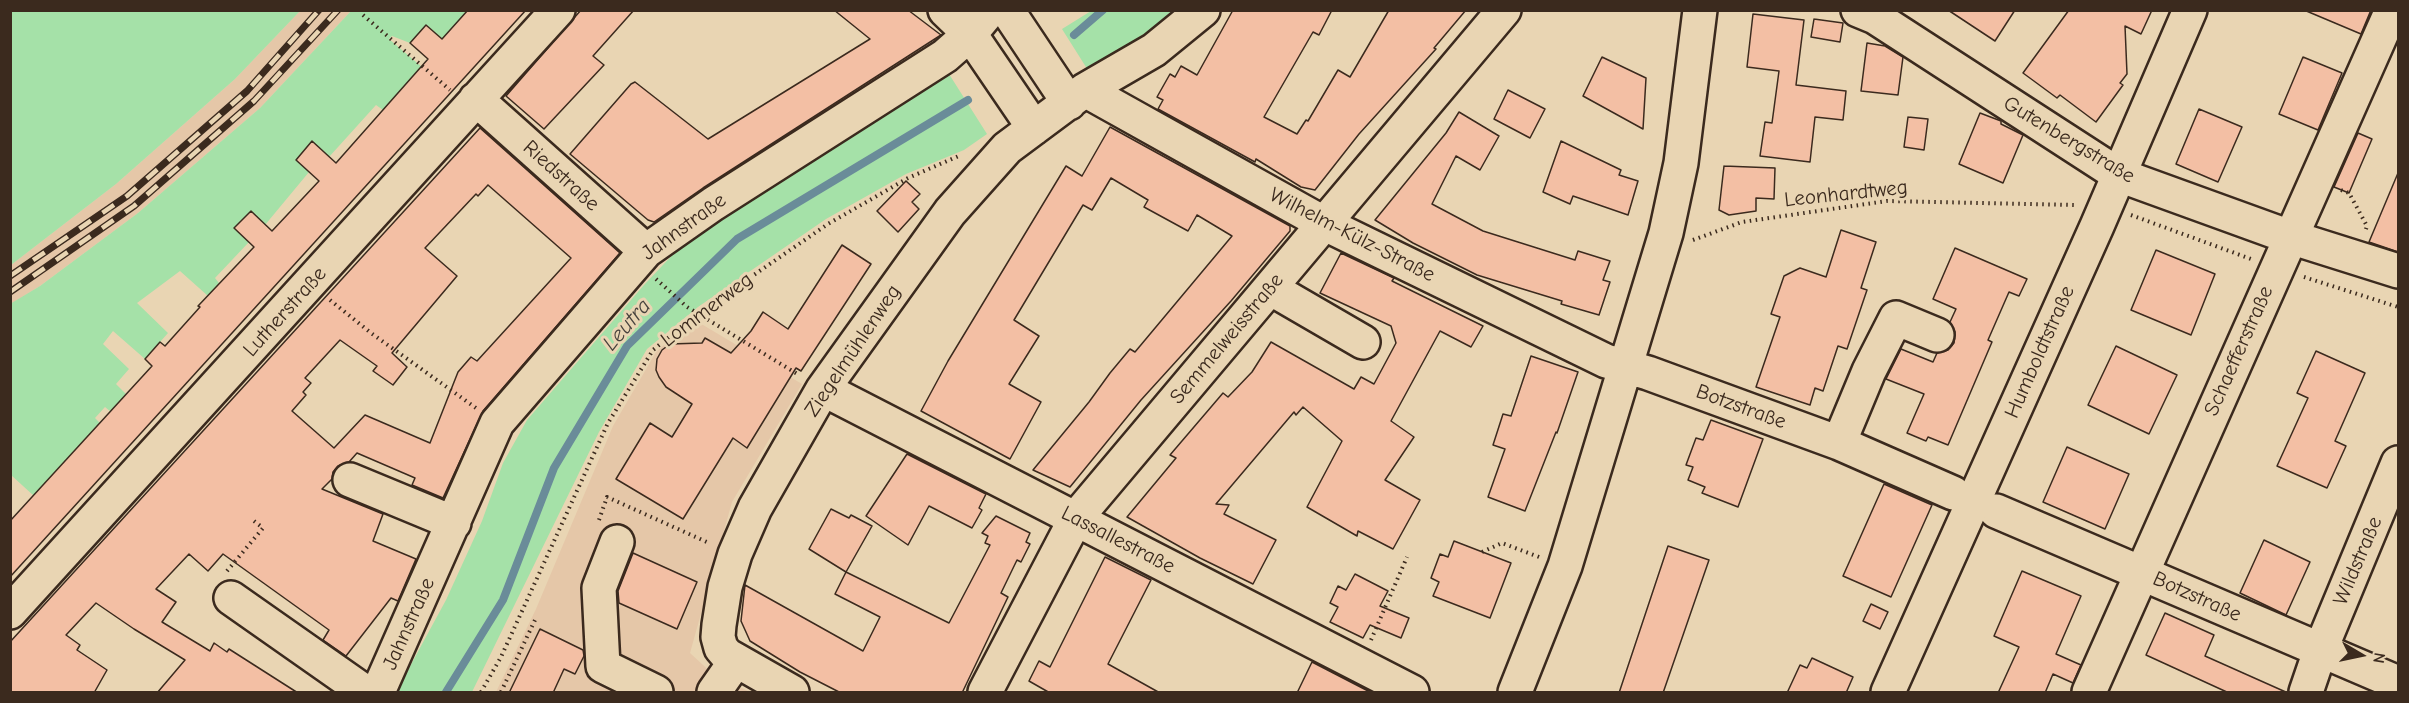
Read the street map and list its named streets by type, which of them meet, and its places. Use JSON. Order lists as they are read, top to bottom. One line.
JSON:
{"streets":{"street":["Gutenbergstraße","Riedstraße","Jahnstraße","Wilhelm-Külz-Straße","Lutherstraße","Semmelweisstraße","Ziegelmühlenweg","Schaefferstraße","Humboldtstraße","Botzstraße","Lassallestraße","Wildstraße"],"path":["Leonhardtweg","Lommerweg"]},"crossings":[["Gutenbergstraße","Schaefferstraße"],["Gutenbergstraße","Humboldtstraße"],["Riedstraße","Jahnstraße"],["Riedstraße","Lutherstraße"],["Wilhelm-Külz-Straße","Semmelweisstraße"],["Wilhelm-Külz-Straße","Ziegelmühlenweg"],["Wilhelm-Külz-Straße","Botzstraße"],["Semmelweisstraße","Lassallestraße"],["Ziegelmühlenweg","Lassallestraße"],["Schaefferstraße","Botzstraße"],["Botzstraße","Wildstraße"]],"water":["Leutra"],"north":"right"}
